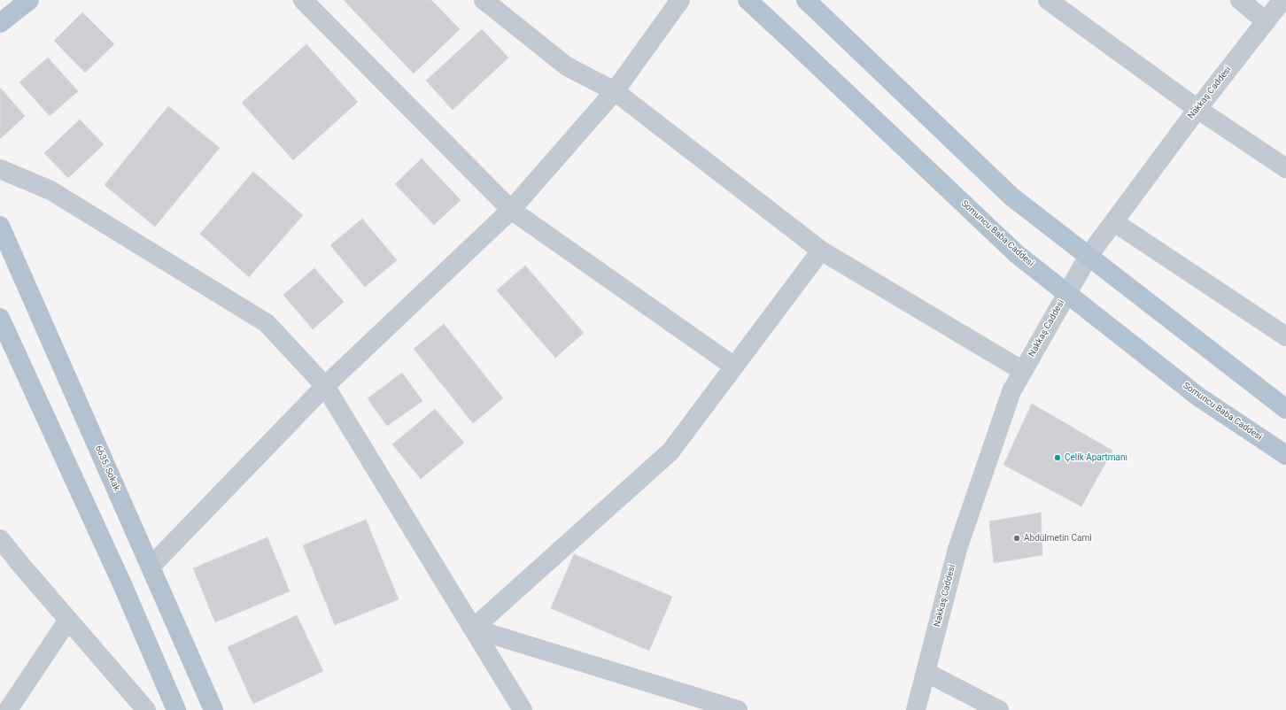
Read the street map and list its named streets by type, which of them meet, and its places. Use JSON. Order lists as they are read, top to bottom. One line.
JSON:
{"streets":{"main road":["Somuncu Baba Caddesi","6635. Sokak"],"street":["Nakkaş Caddesi"]},"crossings":[["Nakkaş Caddesi","Somuncu Baba Caddesi"]],"places":["Çelik Apartmanı","Abdülmetin Cami"]}
